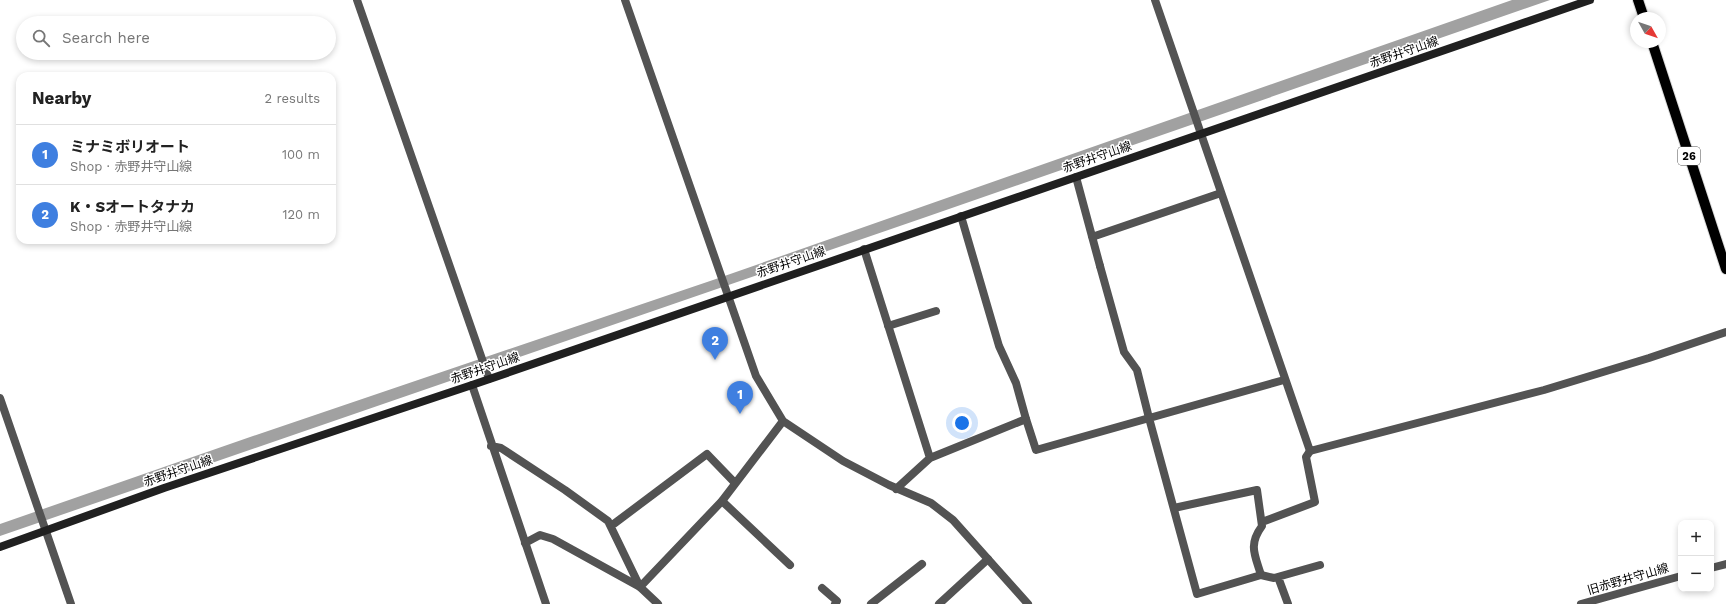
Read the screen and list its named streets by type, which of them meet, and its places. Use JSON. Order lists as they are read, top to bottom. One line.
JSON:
{"streets":{"main road":["赤野井守山線","26"],"street":["旧赤野井守山線"]},"north":"bottom right","page":{"search":"Search here","heading":["Nearby","2 results"],"list":[{"mark":"1","name":"ミナミボリオート","note":"Shop · 赤野井守山線","value":"100 m"},{"mark":"2","name":"K・Sオートタナカ","note":"Shop · 赤野井守山線","value":"120 m"}],"pins":["2","1"],"map_buttons":["+","−"]}}
